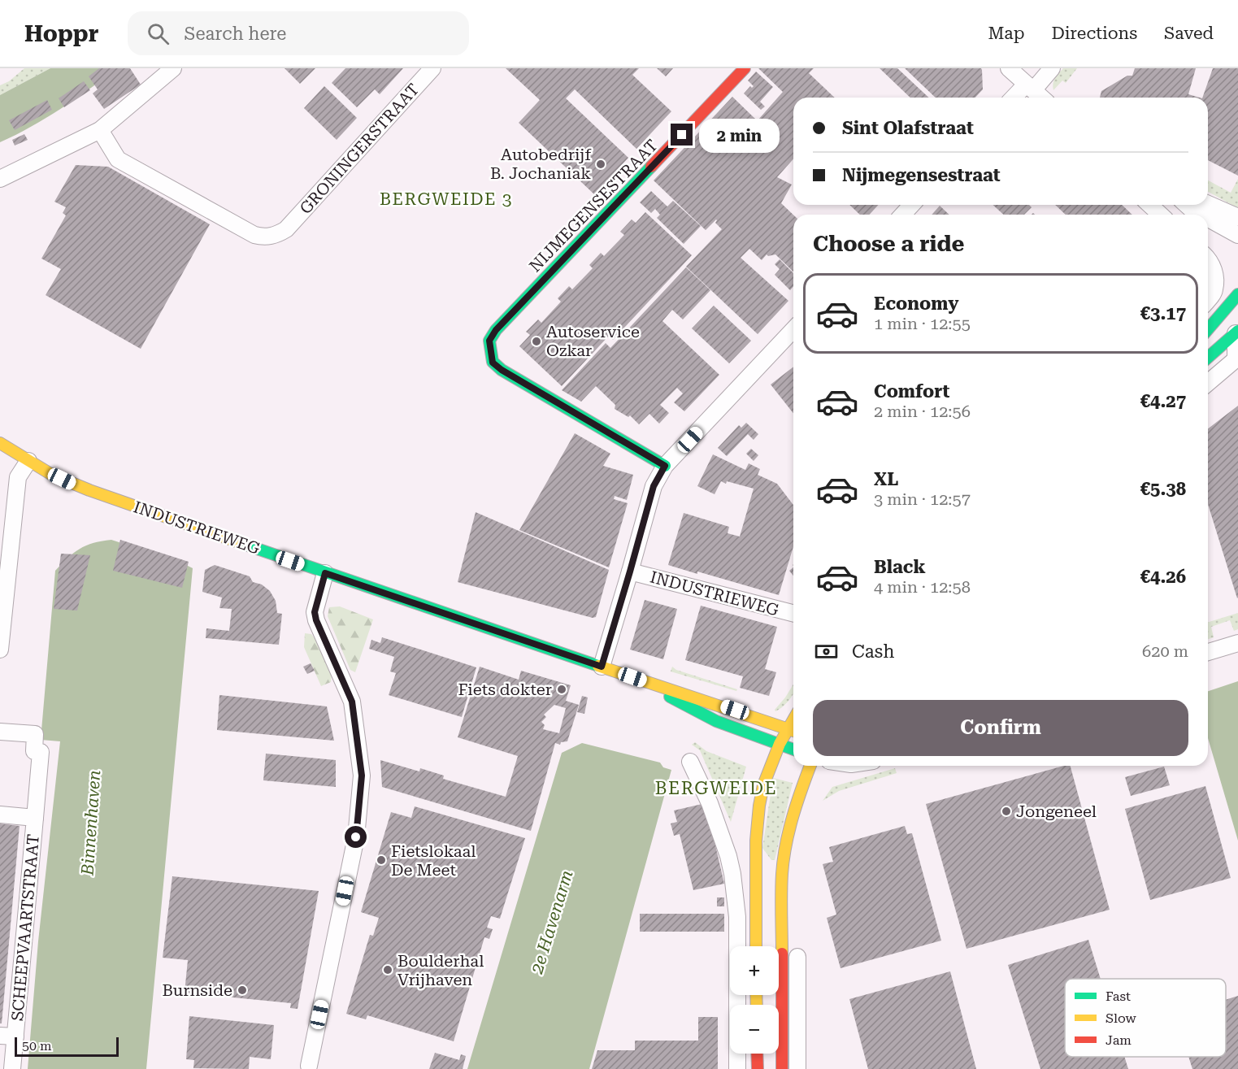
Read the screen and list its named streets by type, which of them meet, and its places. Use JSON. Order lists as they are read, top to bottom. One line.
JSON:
{"streets":{"street":["GRONINGERSTRAAT","NIJMEGENSESTRAAT","INDUSTRIEWEG","SCHEEPVAARTSTRAAT"]},"districts":["BERGWEIDE 3","BERGWEIDE"],"water":["Binnenhaven","2e Havenarm"],"places":["Autobedrijf B. Jochaniak","Autoservice Ozkar","Fiets dokter","Jongeneel","Fietslokaal De Meet","Boulderhal Vrijhaven","Burnside"],"legend":["Fast","Slow","Jam"],"scale_bar":"50 m","page":{"header":"Hoppr","search":"Search here","nav":["Map","Directions","Saved"],"banner":["Sint Olafstraat","Nijmegensestraat"],"bubble":"2 min","heading":"Choose a ride","list":[{"name":"Economy","note":"1 min · 12:55","value":"€3.17"},{"name":"Comfort","note":"2 min · 12:56","value":"€4.27"},{"name":"XL","note":"3 min · 12:57","value":"€5.38"},{"name":"Black","note":"4 min · 12:58","value":"€4.26"}],"pay":["Cash","620 m"],"buttons":"Confirm","map_buttons":["+","−"],"scale":"50 m"}}
